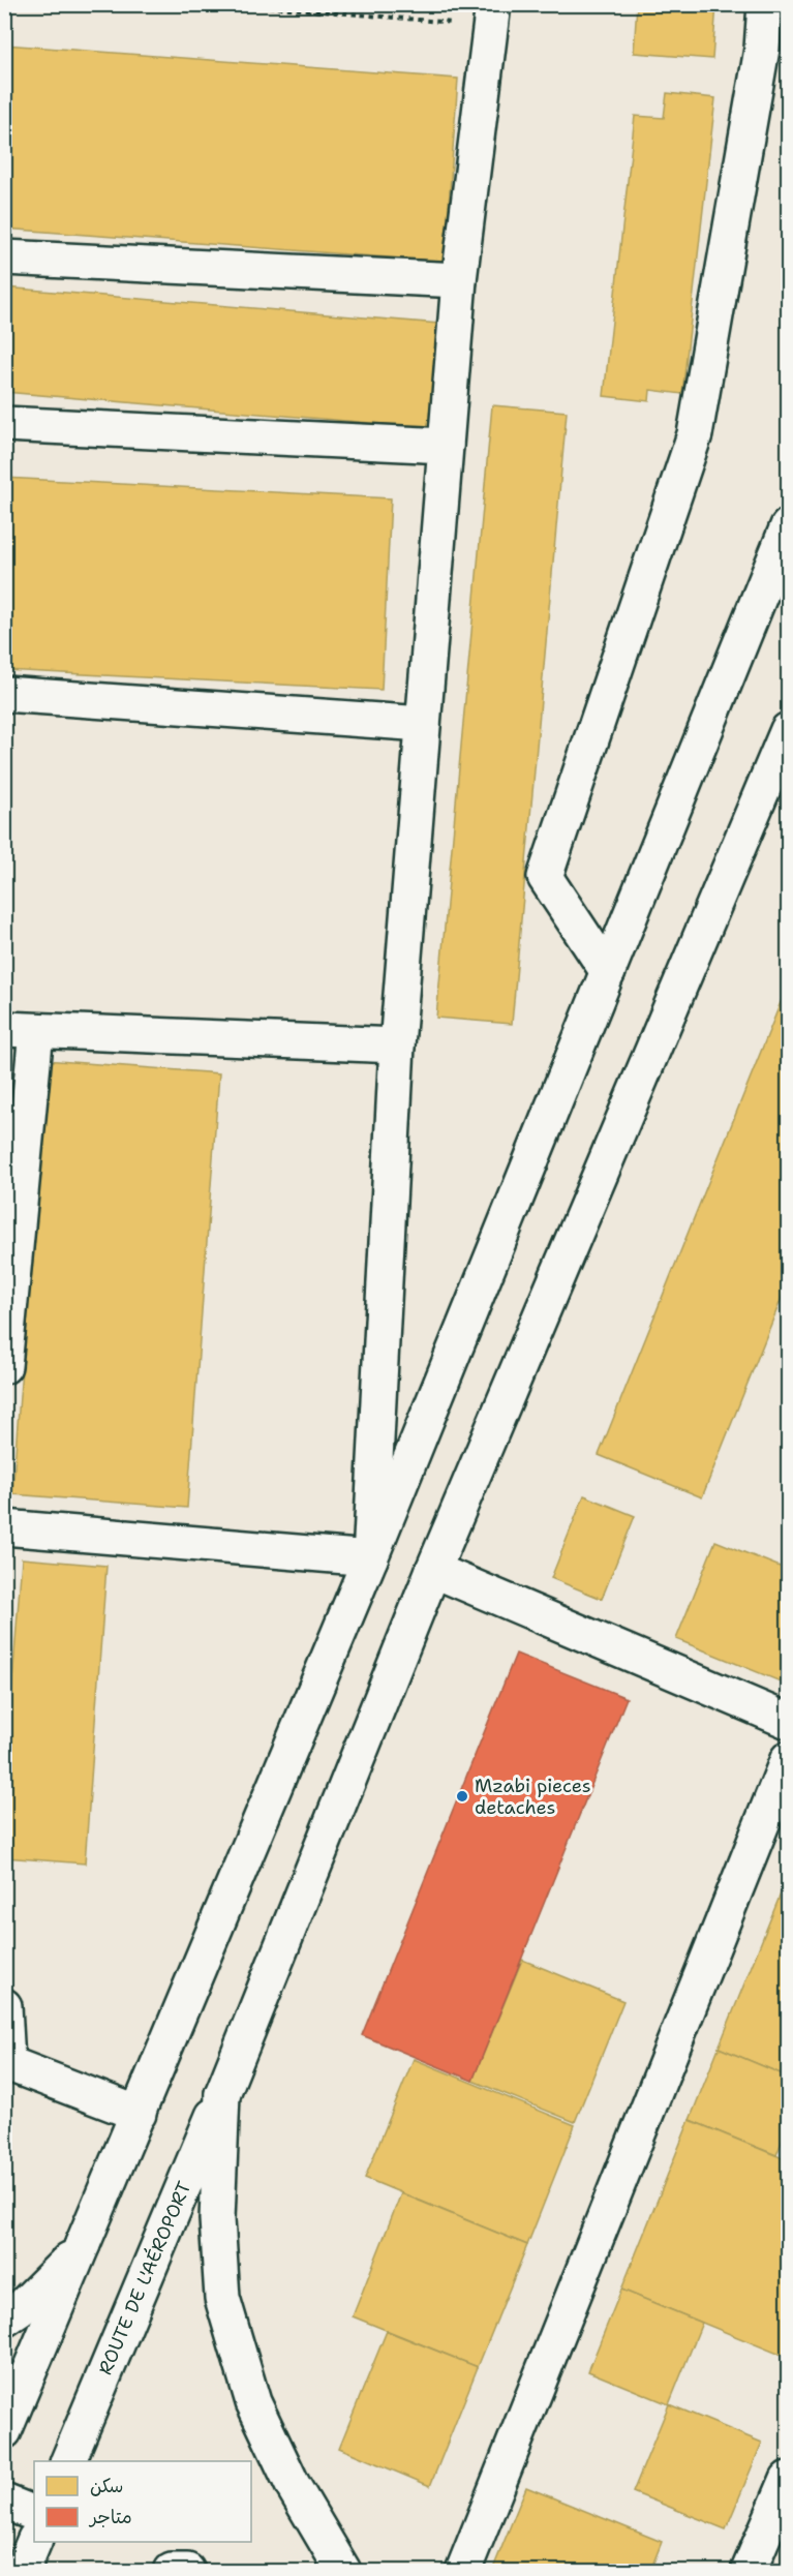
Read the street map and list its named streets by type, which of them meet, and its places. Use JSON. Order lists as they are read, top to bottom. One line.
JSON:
{"streets":{"main road":["ROUTE DE L'AÉROPORT"]},"places":["Mzabi pieces detaches"],"legend":["سكن","متاجر"]}
